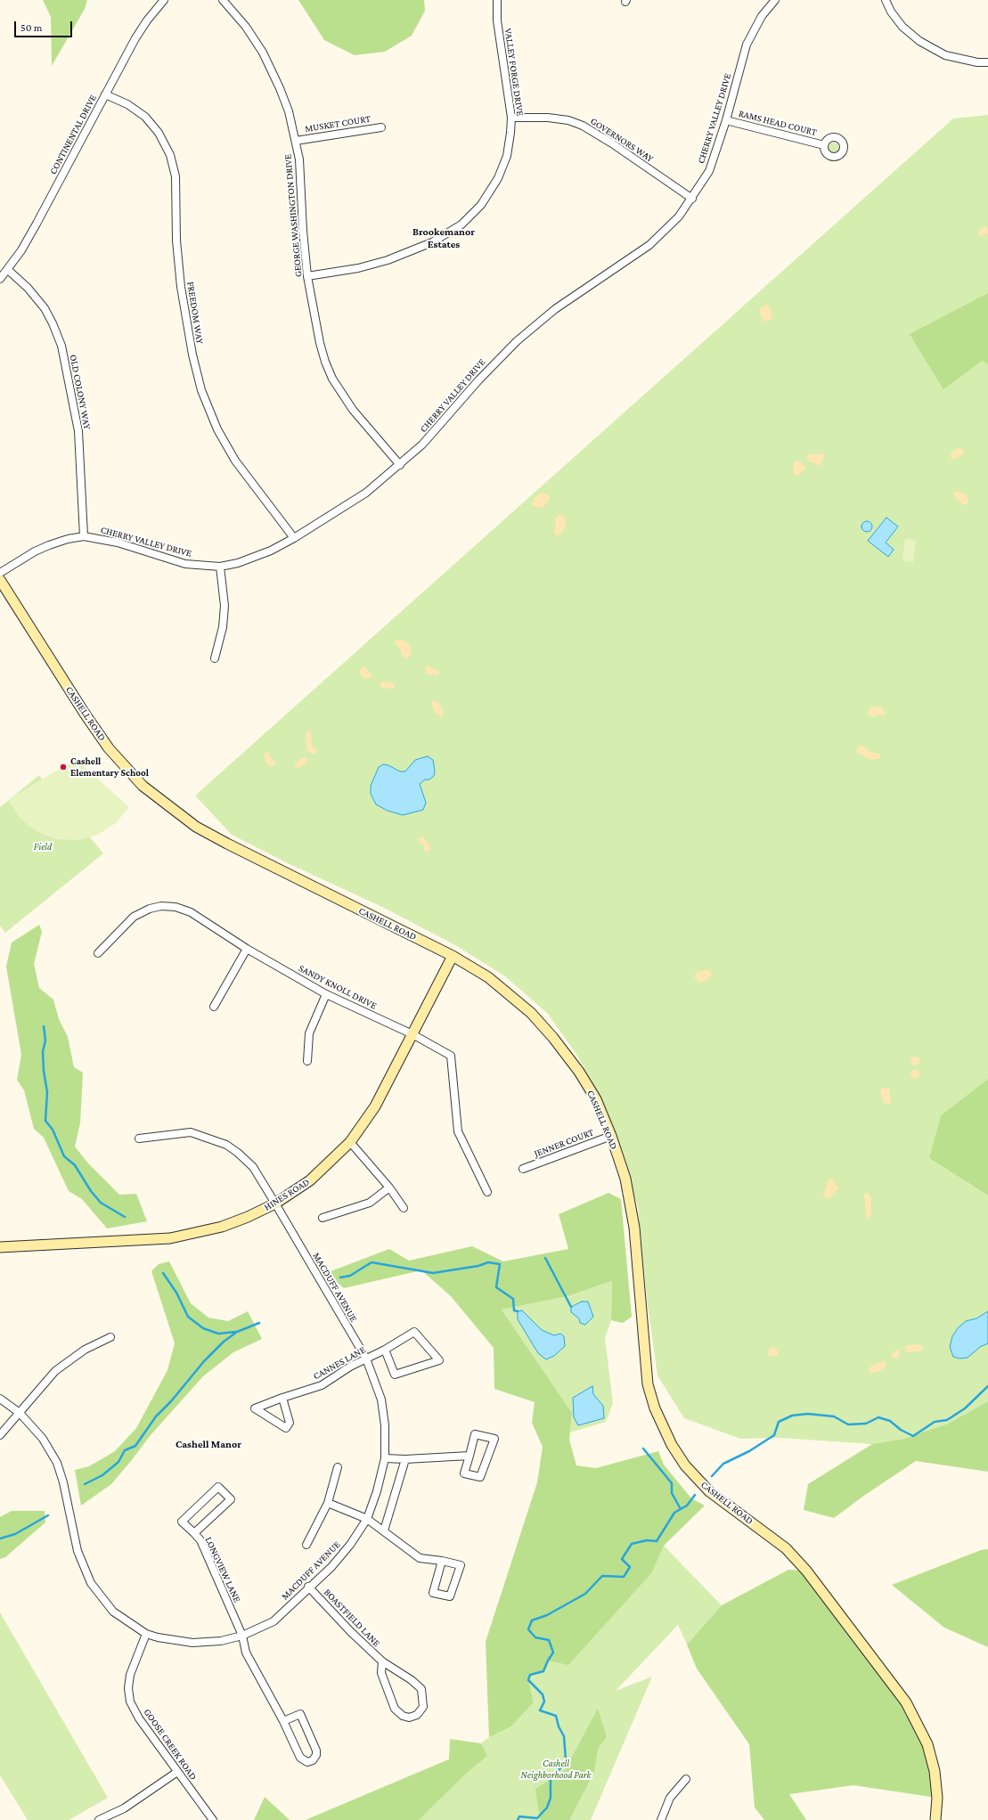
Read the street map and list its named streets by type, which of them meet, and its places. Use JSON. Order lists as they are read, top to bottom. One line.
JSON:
{"streets":{"street":["VALLEY FORGE DRIVE","CHERRY VALLEY DRIVE","RAMS HEAD COURT","MUSKET COURT","CONTINENTAL DRIVE","GOVERNORS WAY","GEORGE WASHINGTON DRIVE","FREEDOM WAY","OLD COLONY WAY","CASHELL ROAD","SANDY KNOLL DRIVE","JENNER COURT","HINES ROAD","MACDUFF AVENUE","CANNES LANE","LONGVIEW LANE","BOASTFIELD LANE","GOOSE CREEK ROAD"]},"crossings":[["VALLEY FORGE DRIVE","GOVERNORS WAY"],["VALLEY FORGE DRIVE","GEORGE WASHINGTON DRIVE"],["CHERRY VALLEY DRIVE","RAMS HEAD COURT"],["CHERRY VALLEY DRIVE","GOVERNORS WAY"],["CHERRY VALLEY DRIVE","GEORGE WASHINGTON DRIVE"],["CHERRY VALLEY DRIVE","FREEDOM WAY"],["CHERRY VALLEY DRIVE","OLD COLONY WAY"],["MUSKET COURT","GEORGE WASHINGTON DRIVE"],["CONTINENTAL DRIVE","FREEDOM WAY"],["CONTINENTAL DRIVE","OLD COLONY WAY"],["CASHELL ROAD","JENNER COURT"],["CASHELL ROAD","HINES ROAD"],["SANDY KNOLL DRIVE","HINES ROAD"],["HINES ROAD","MACDUFF AVENUE"],["MACDUFF AVENUE","CANNES LANE"],["MACDUFF AVENUE","LONGVIEW LANE"],["MACDUFF AVENUE","BOASTFIELD LANE"],["MACDUFF AVENUE","GOOSE CREEK ROAD"]],"districts":["Brookemanor Estates","Cashell Manor"],"parks":["Field","Cashell Neighborhood Park"],"places":["Cashell Elementary School"],"scale_bar":"50 m"}
